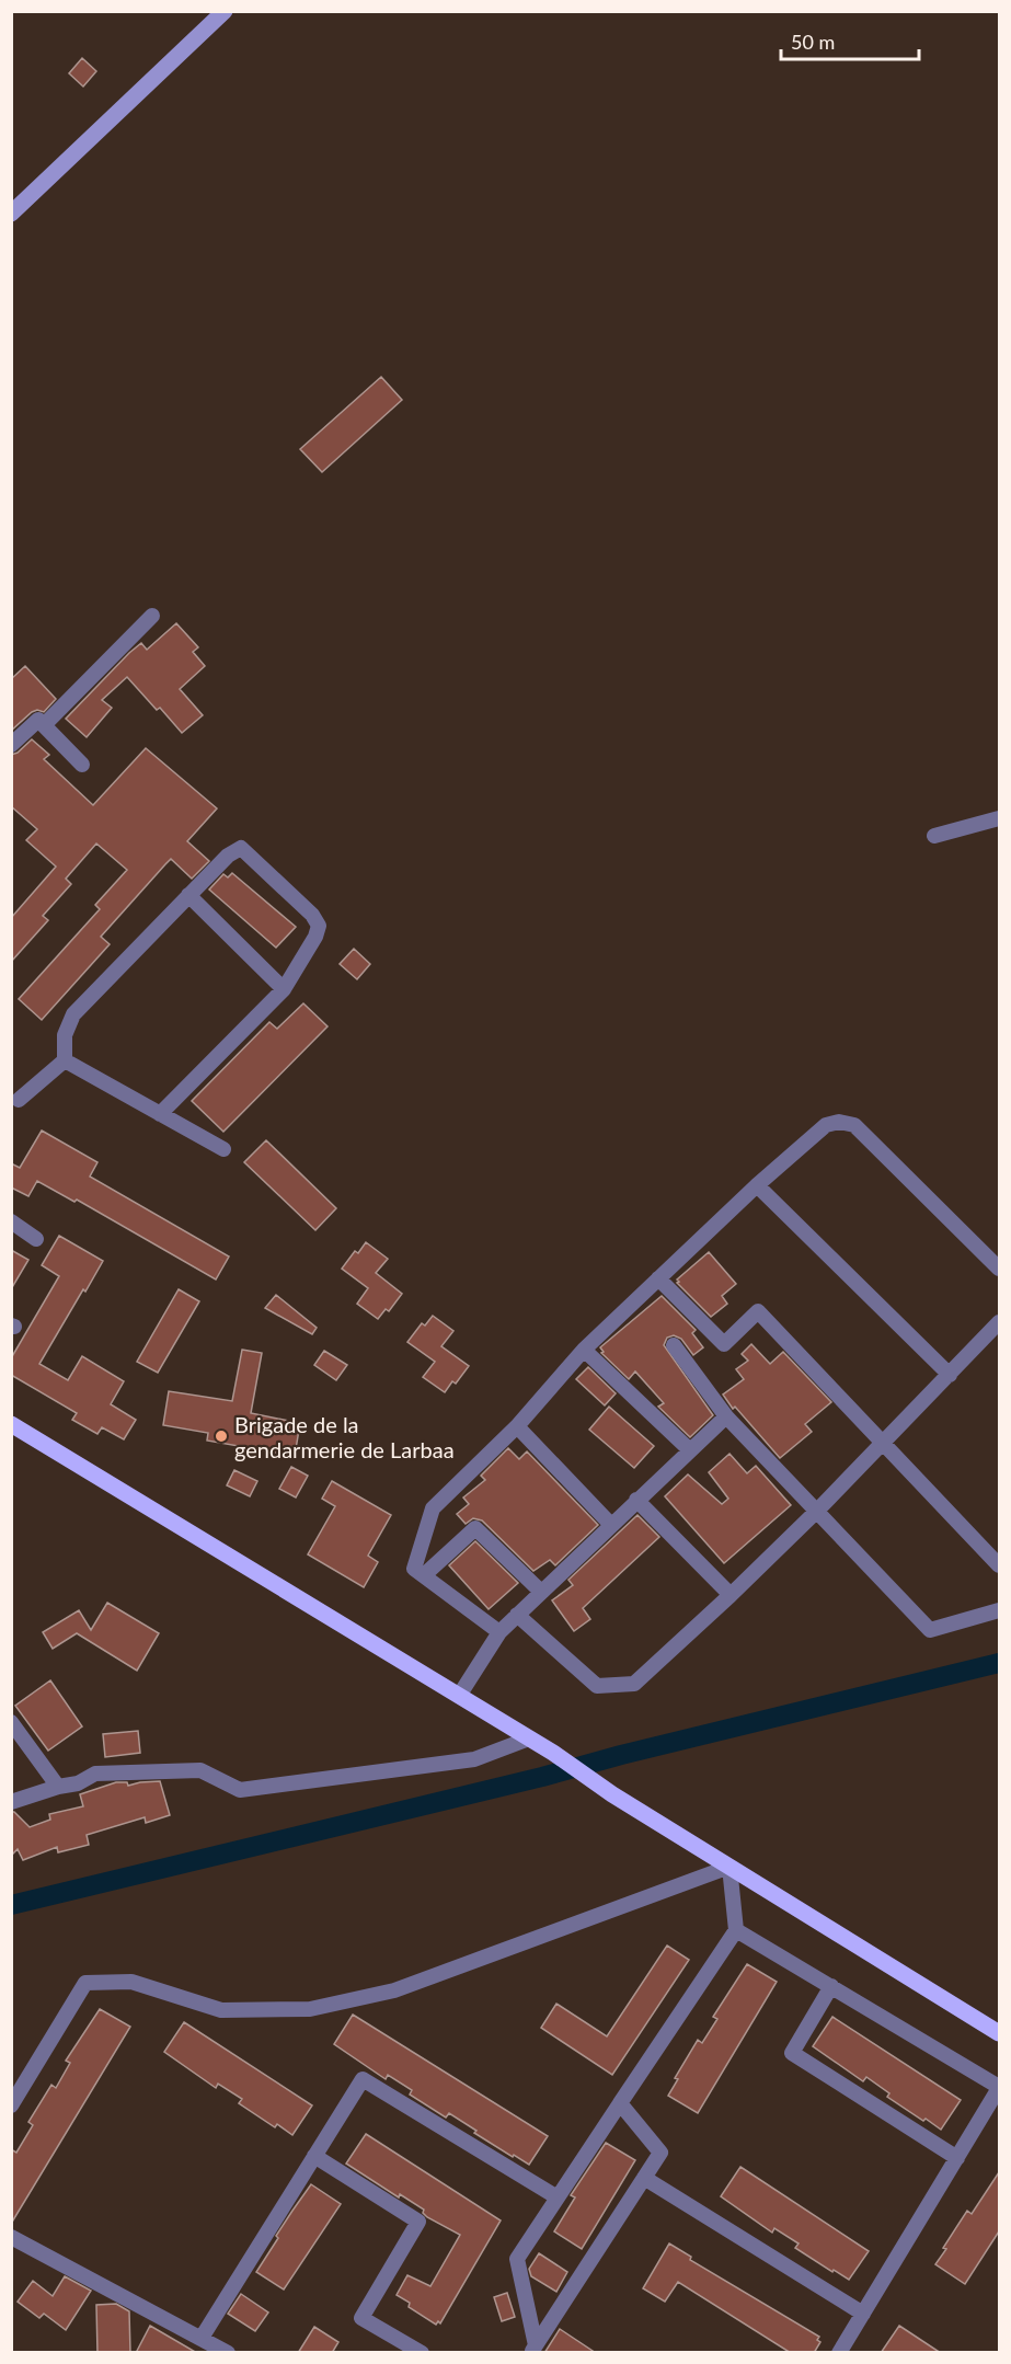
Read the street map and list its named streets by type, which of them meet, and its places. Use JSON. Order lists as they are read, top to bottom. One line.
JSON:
{"places":["Brigade de la gendarmerie de Larbaa"],"scale_bar":"50 m"}
